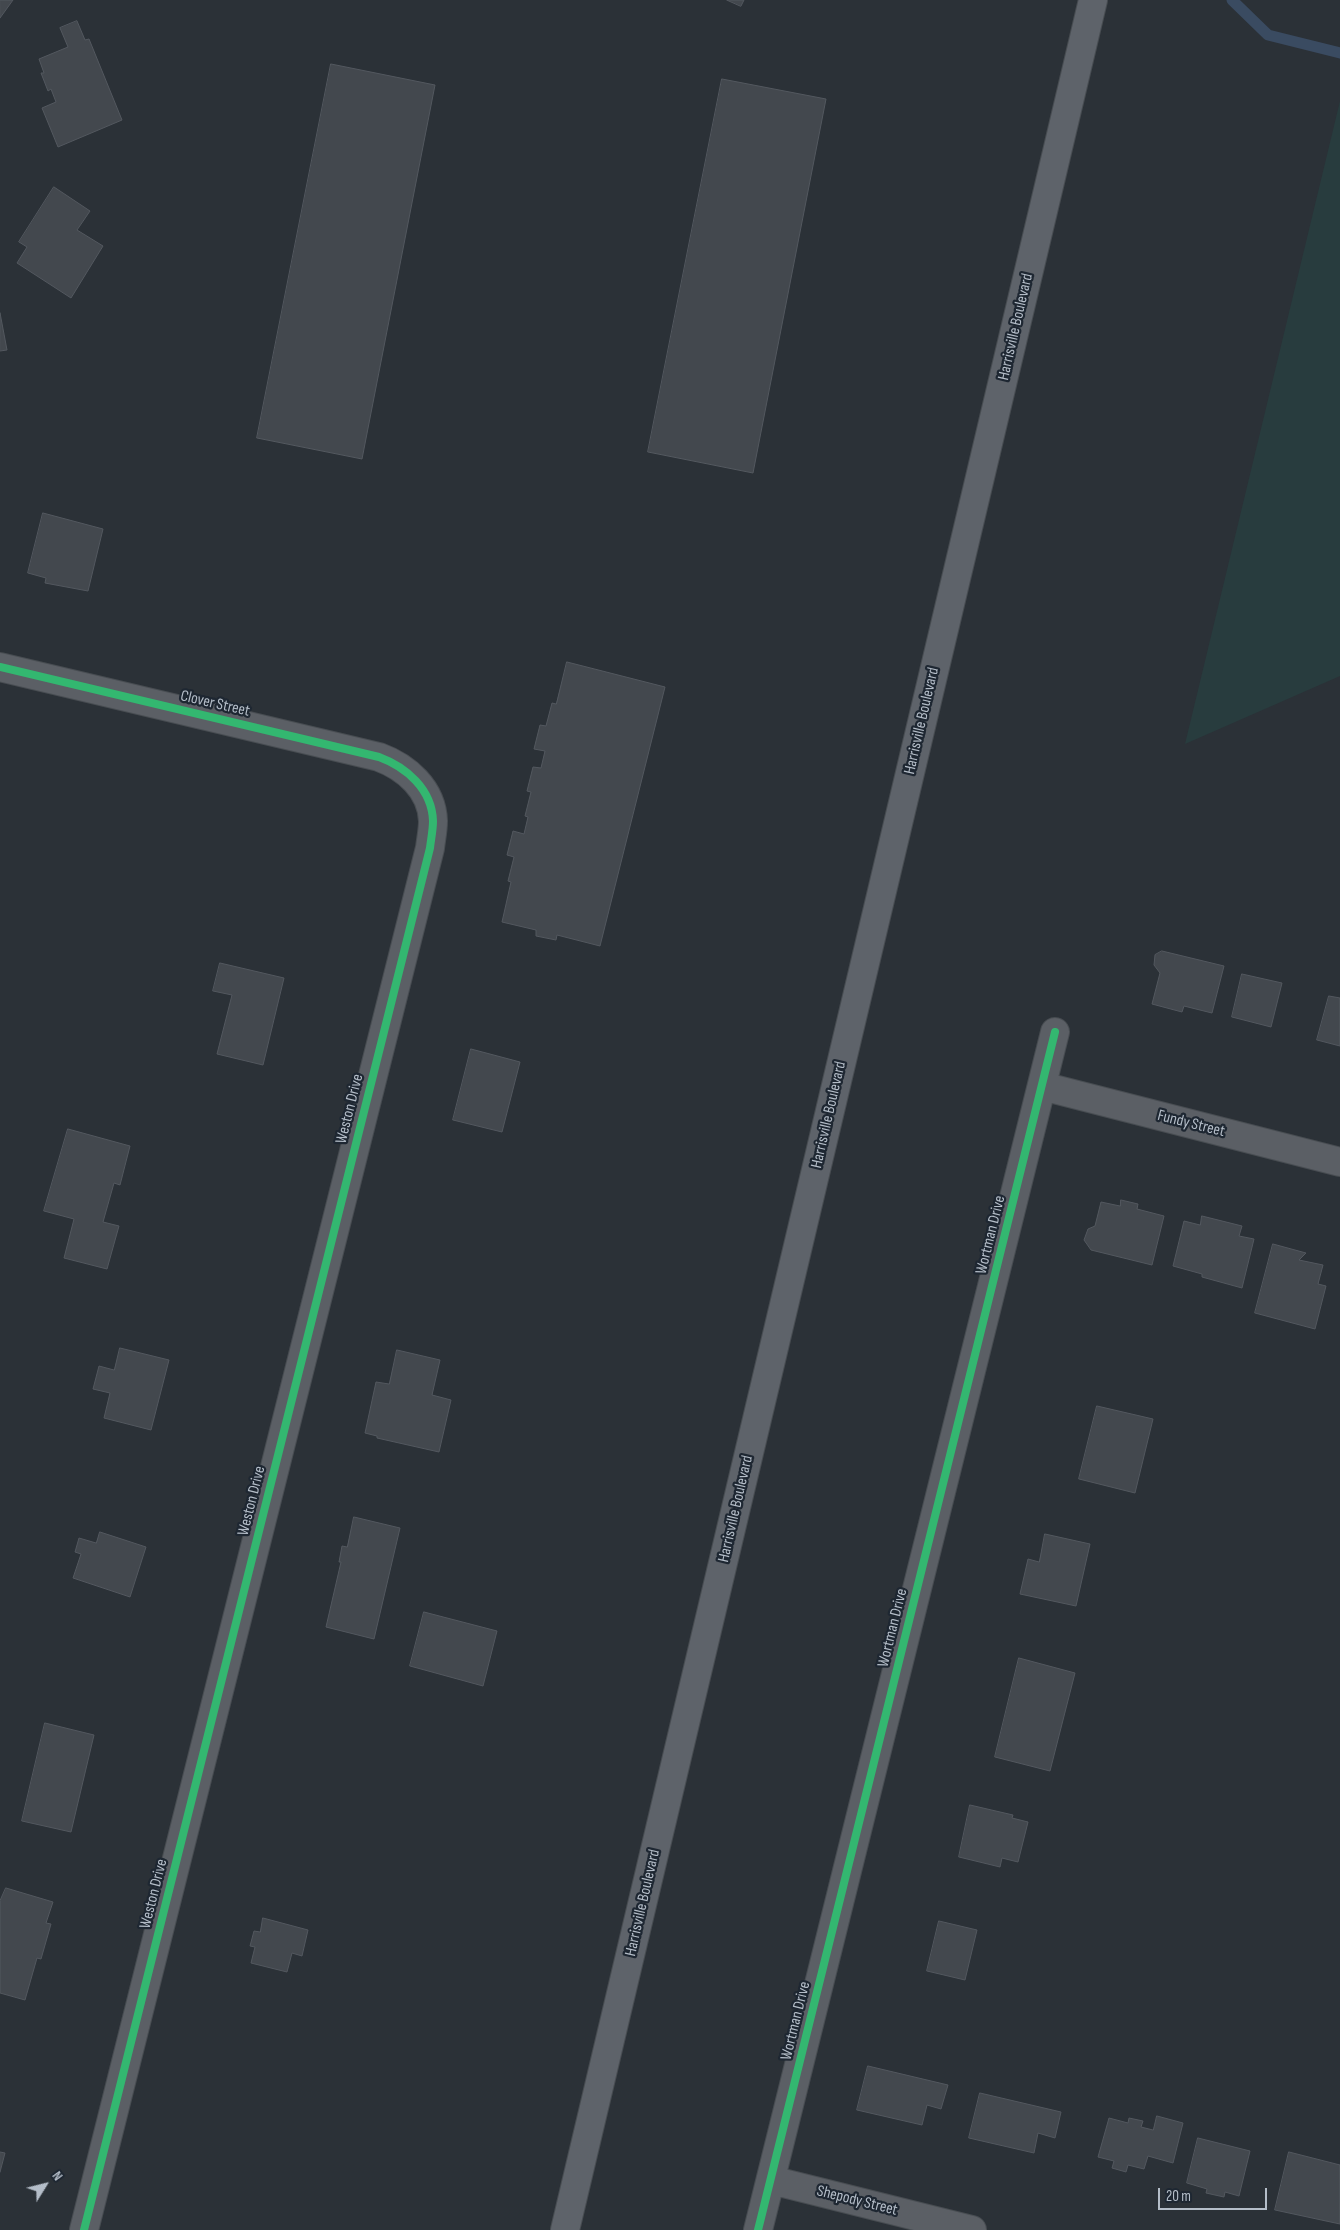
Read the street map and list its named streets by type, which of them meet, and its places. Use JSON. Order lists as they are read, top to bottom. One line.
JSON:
{"streets":{"main road":["Harrisville Boulevard"],"street":["Clover Street","Weston Drive","Fundy Street","Wortman Drive","Shepody Street"]},"crossings":[["Clover Street","Weston Drive"],["Fundy Street","Wortman Drive"],["Wortman Drive","Shepody Street"]],"scale_bar":"20 m","north":"top right"}
